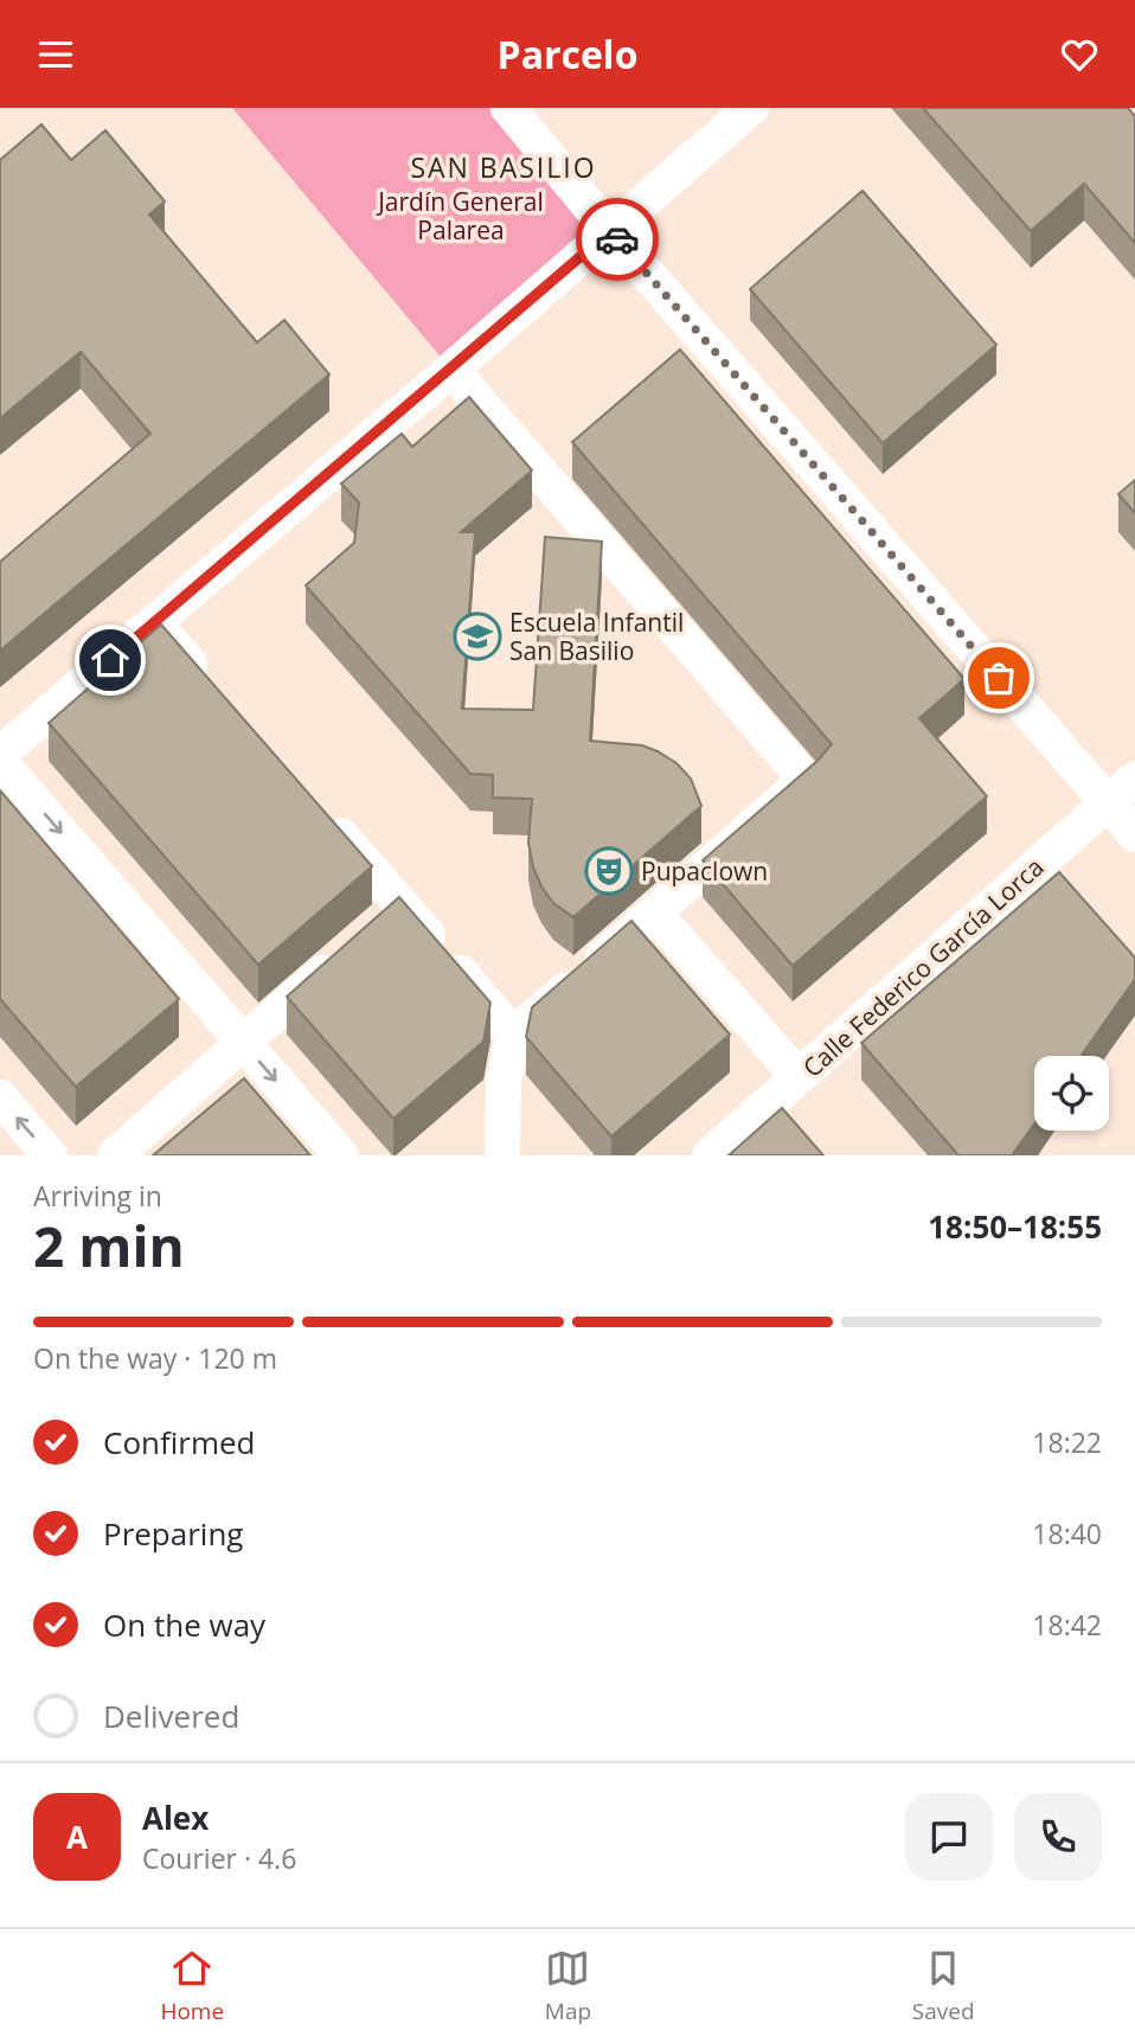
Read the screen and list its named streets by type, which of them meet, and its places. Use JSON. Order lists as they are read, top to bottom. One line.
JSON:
{"streets":{"street":["Calle Federico García Lorca"]},"districts":["SAN BASILIO"],"parks":["Jardín General Palarea"],"places":{"school or university":["Escuela Infantil San Basilio"],"theatre":["Pupaclown"]},"page":{"header":"Parcelo","heading":["2 min","Arriving in","18:50–18:55"],"panel":["Alex","Courier · 4.6"],"bar":"On the way · 120 m","list":[["Confirmed","18:22"],["Preparing","18:40"],["On the way","18:42"],"Delivered"],"round":"A","tabs":["Home","Map","Saved"]}}
